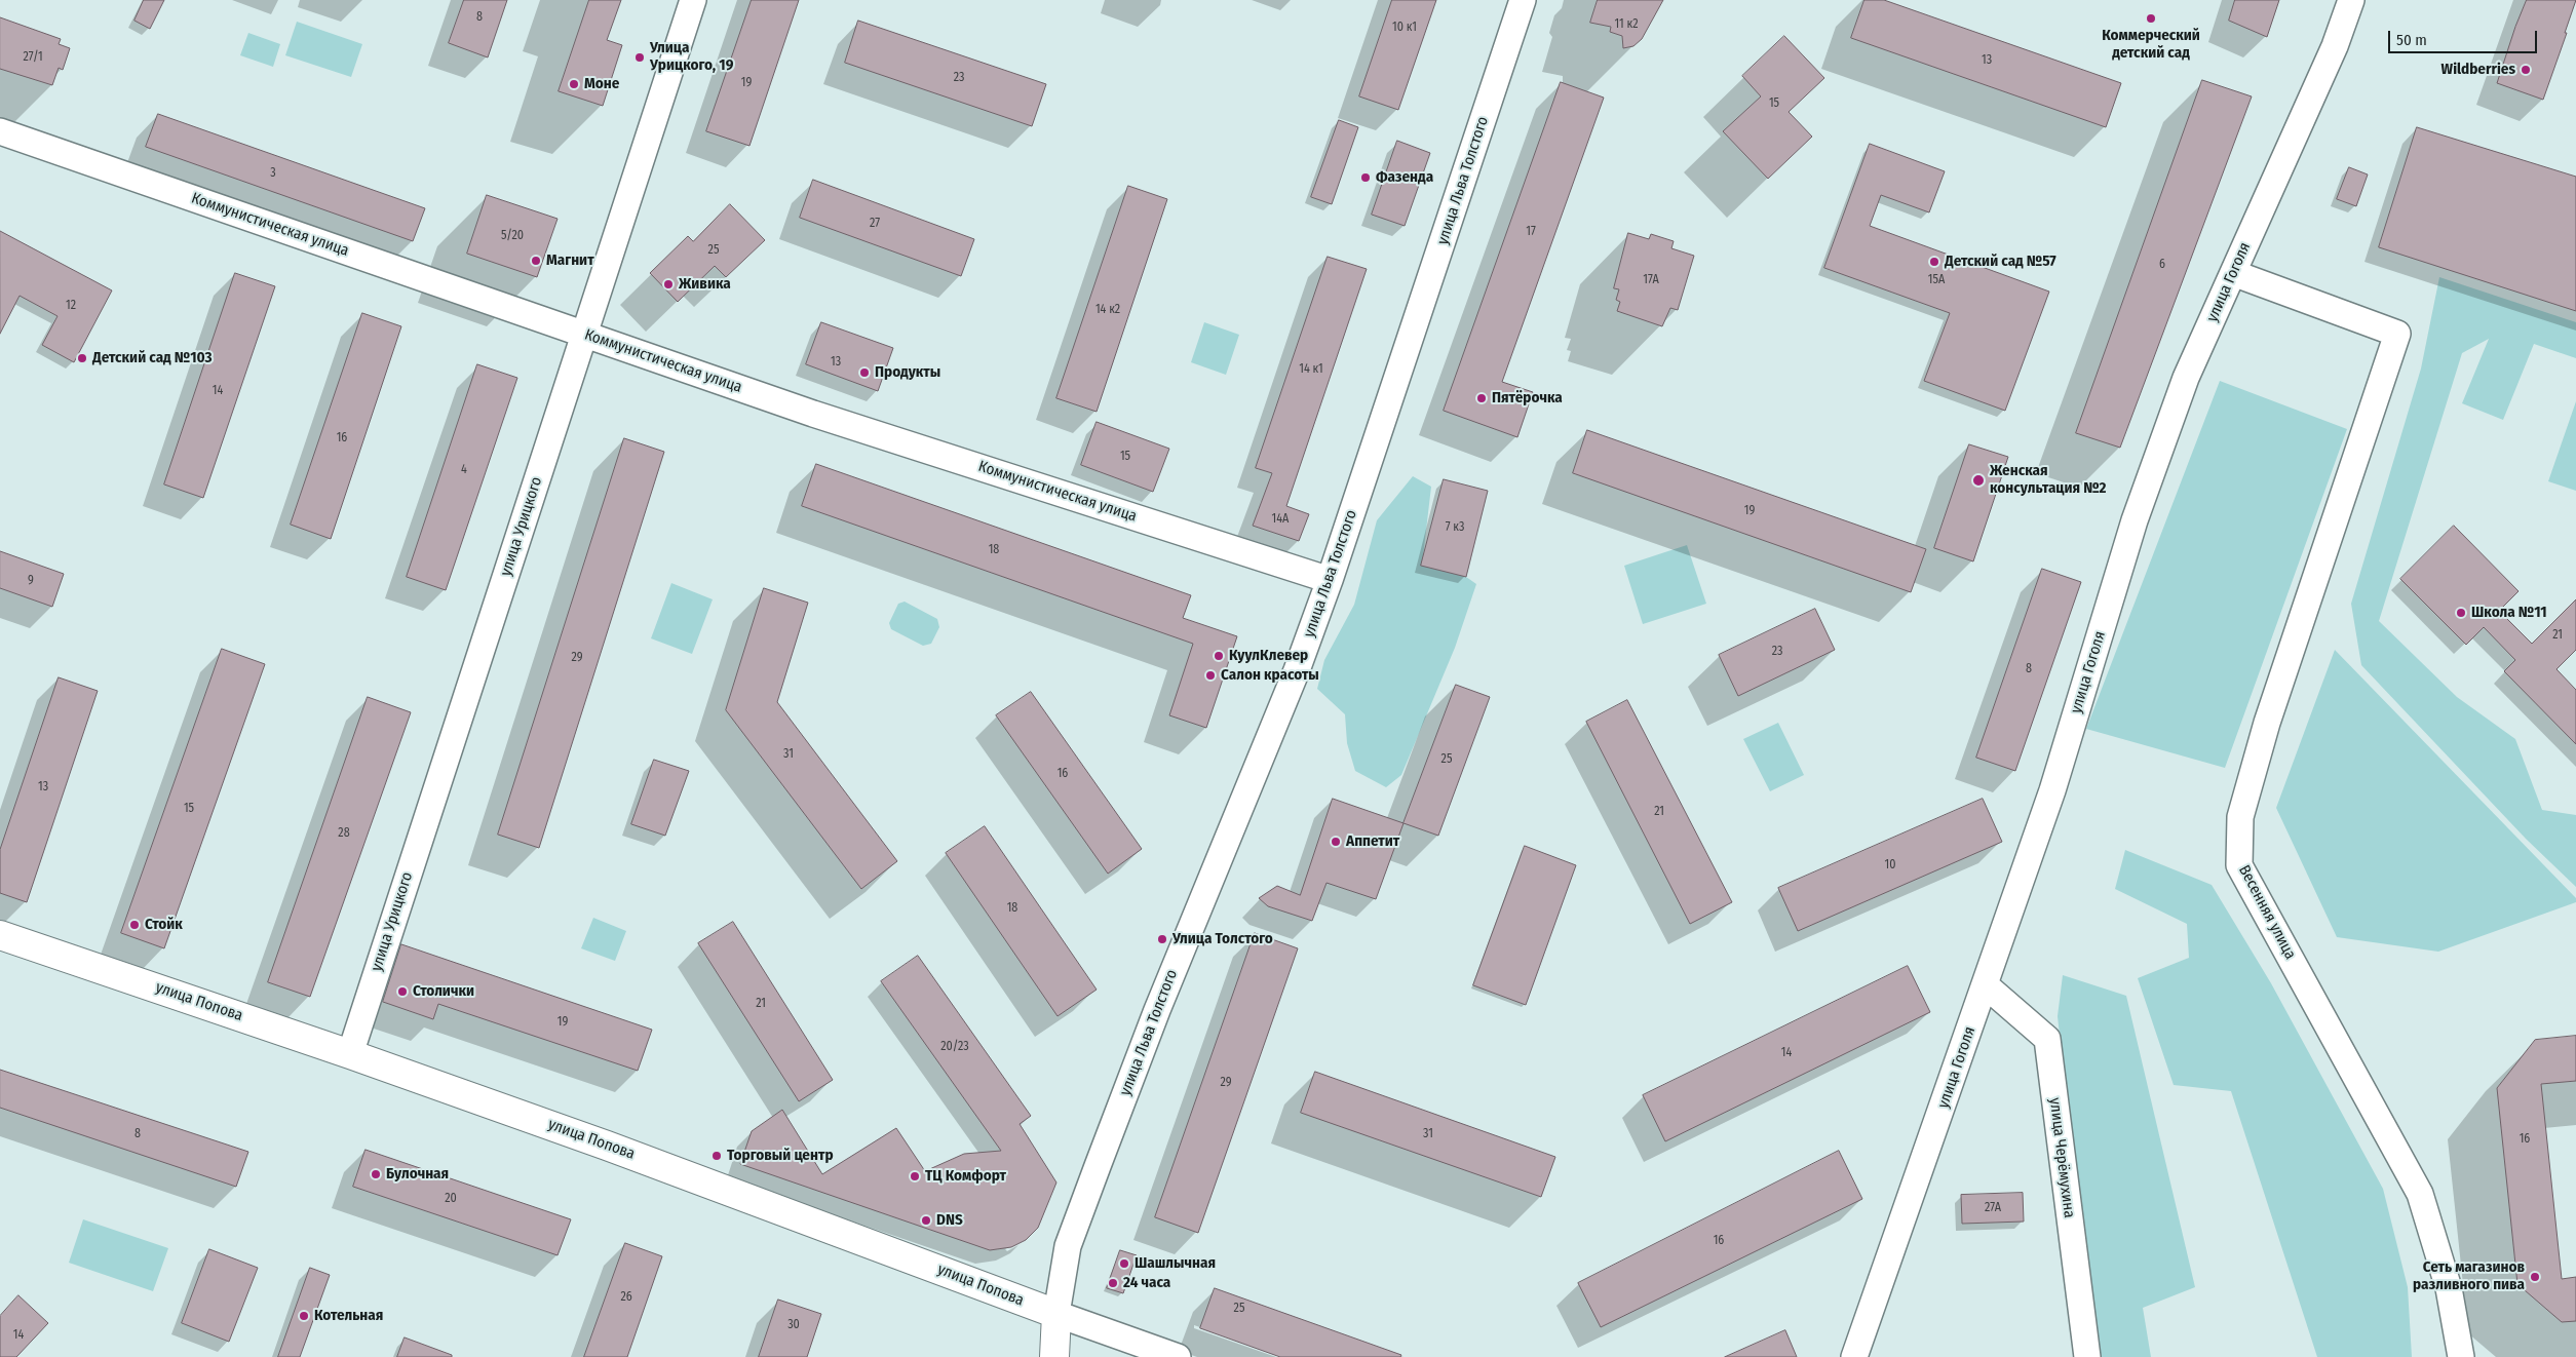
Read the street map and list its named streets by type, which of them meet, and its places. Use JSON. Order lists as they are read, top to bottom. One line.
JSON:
{"streets":{"main road":["улица Попова"],"street":["улица Льва Толстого","Коммунистическая улица","улица Гоголя","улица Урицкого","Весенняя улица","улица Черёмухина"]},"crossings":[["улица Льва Толстого","Коммунистическая улица"],["улица Льва Толстого","улица Попова"],["Коммунистическая улица","улица Урицкого"],["улица Гоголя","Весенняя улица"],["улица Гоголя","улица Черёмухина"],["улица Урицкого","улица Попова"]],"places":["Коммерческий детский сад","Улица Урицкого, 19","Wildberries","Моне","Фазенда","Магнит","Детский сад №57","Живика","Детский сад №103","Продукты","Пятёрочка","Женская консультация №2","Школа №11","КуулКлевер","Салон красоты","Аппетит","Стойк","Улица Толстого","Столички","Торговый центр","Булочная","ТЦ Комфорт","DNS","Шашлычная","Сеть магазинов разливного пива","24 часа","Котельная"],"house_numbers":["8","11 к2","10 к1","27/1","13","23","19","15","3","27","17","5/20","25","6","17А","15А","12","14 к2","13","14 к1","14","16","15","4","19","14А","7 к3","18","9","21","23","29","8","31","25","16","13","15","21","28","10","18","21","19","20/23","14","29","8","31","16","20","27А","16","26","25","30","14"],"scale_bar":"50 m"}
